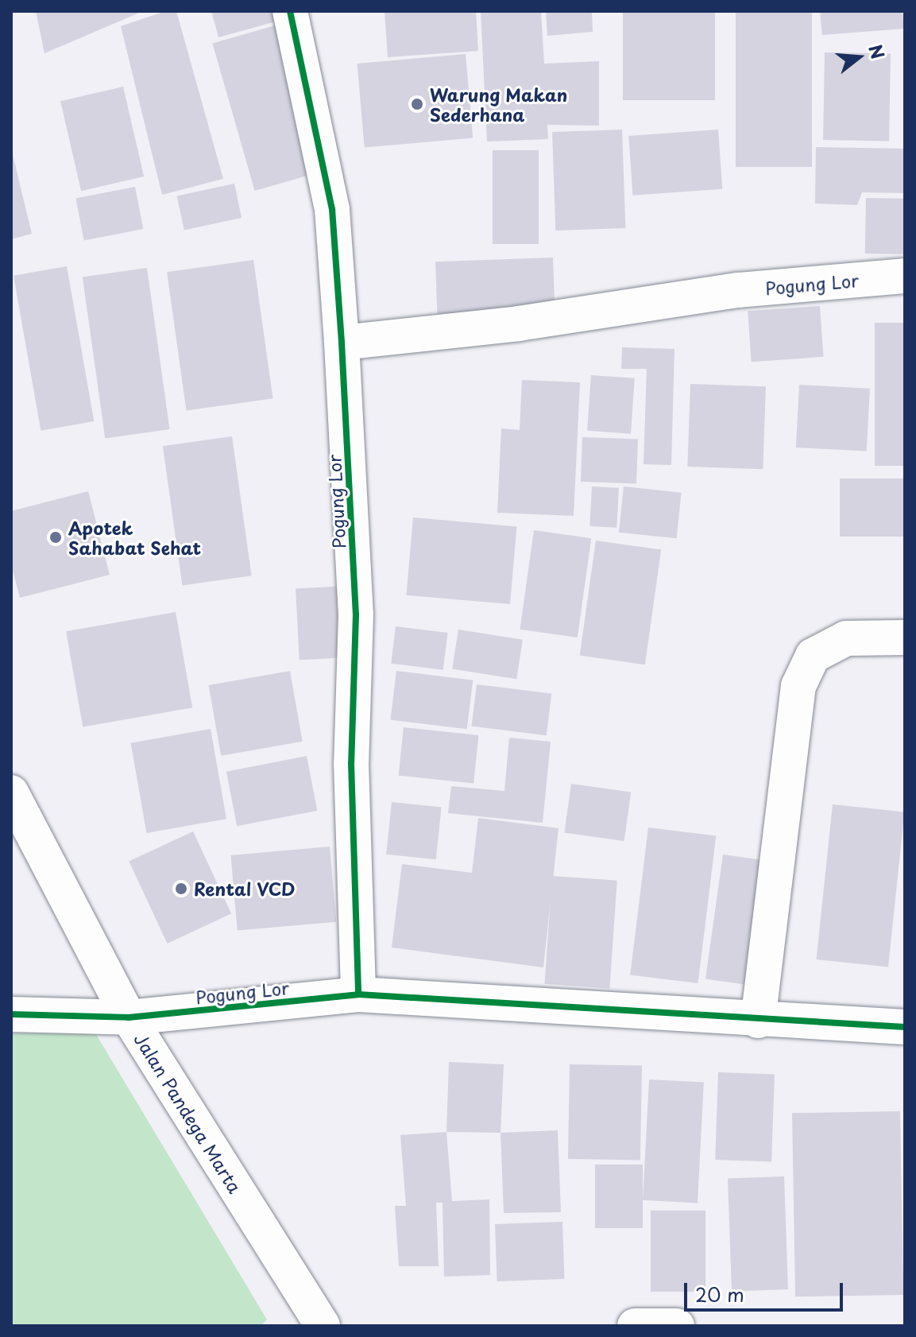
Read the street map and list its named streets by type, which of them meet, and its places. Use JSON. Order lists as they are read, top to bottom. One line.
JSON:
{"streets":{"street":["Pogung Lor","Jalan Pandega Marta"]},"crossings":[["Pogung Lor","Jalan Pandega Marta"]],"places":["Warung Makan Sederhana","Apotek Sahabat Sehat","Rental VCD"],"scale_bar":"20 m","north":"right"}
